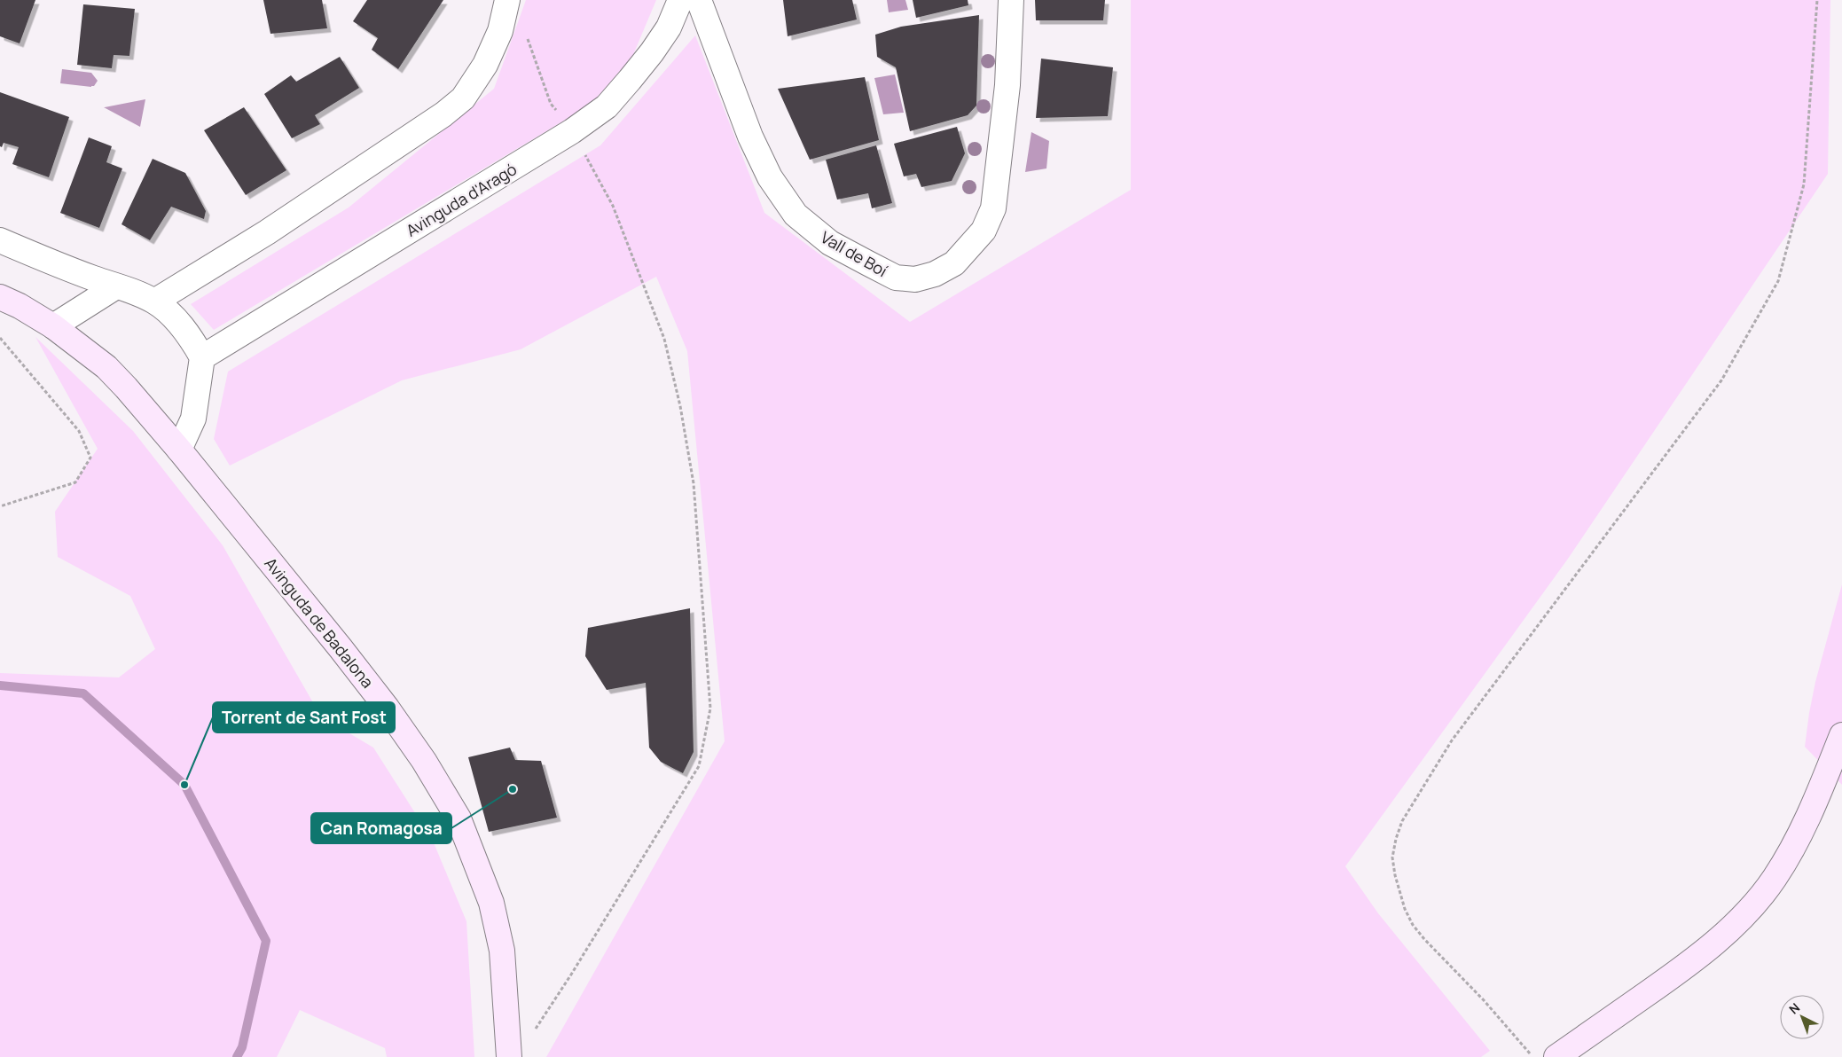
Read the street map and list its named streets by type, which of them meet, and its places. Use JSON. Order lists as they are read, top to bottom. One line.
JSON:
{"streets":{"street":["Avinguda d'Aragó","Vall de Boí","Avinguda de Badalona"]},"places":["Torrent de Sant Fost","Can Romagosa"],"north":"top left"}
